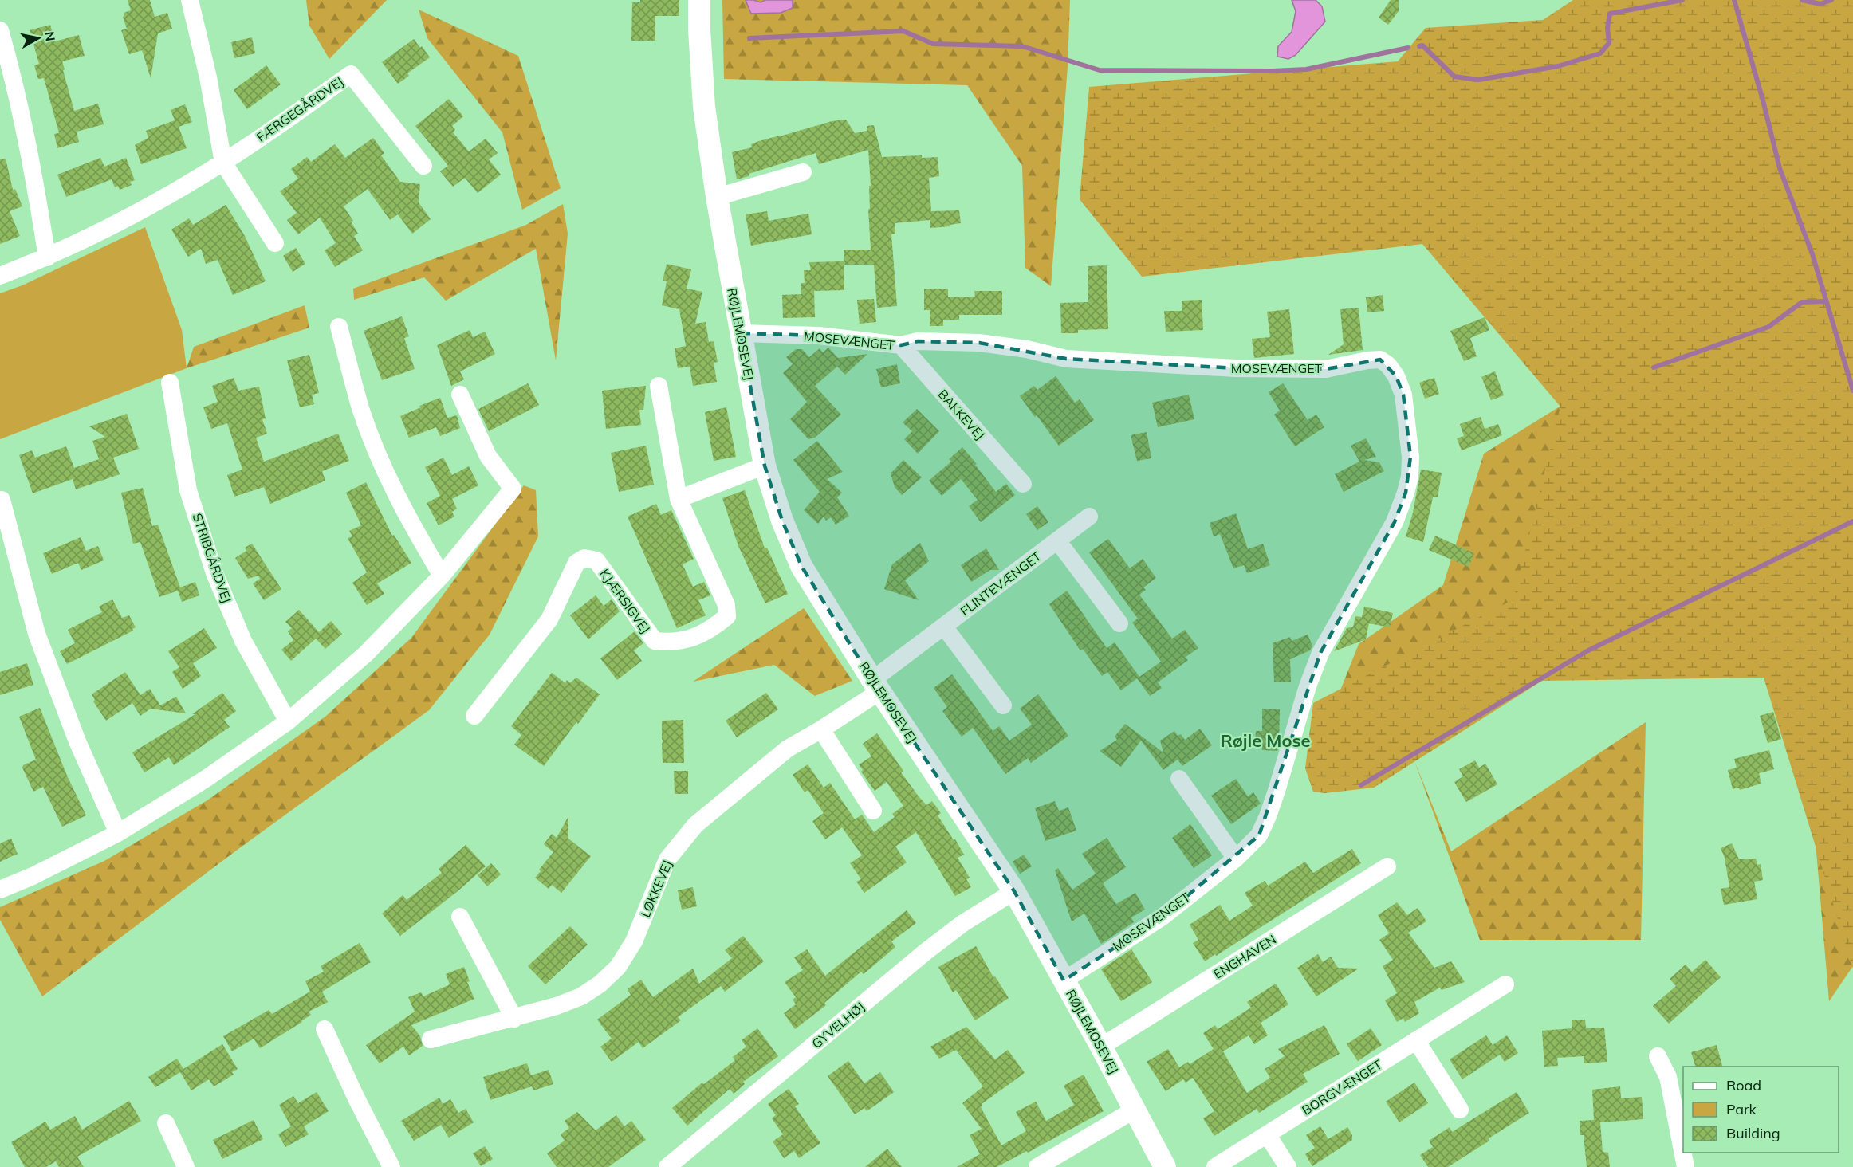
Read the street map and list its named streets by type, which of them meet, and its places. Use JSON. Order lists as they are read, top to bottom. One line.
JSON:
{"streets":{"street":["FÆRGEGÅRDVEJ","RØJLEMOSEVEJ","MOSEVÆNGET","BAKKEVEJ","STRIBGÅRDVEJ","FLINTEVÆNGET","KJÆRSIGVEJ","LØKKEVEJ","ENGHAVEN","GYVELHØJ","BORGVÆNGET"]},"crossings":[["RØJLEMOSEVEJ","MOSEVÆNGET"],["RØJLEMOSEVEJ","FLINTEVÆNGET"],["RØJLEMOSEVEJ","LØKKEVEJ"],["RØJLEMOSEVEJ","ENGHAVEN"],["RØJLEMOSEVEJ","GYVELHØJ"],["MOSEVÆNGET","BAKKEVEJ"],["FLINTEVÆNGET","LØKKEVEJ"]],"districts":["Røjle Mose"],"legend":["Road","Park","Building"],"north":"right"}
